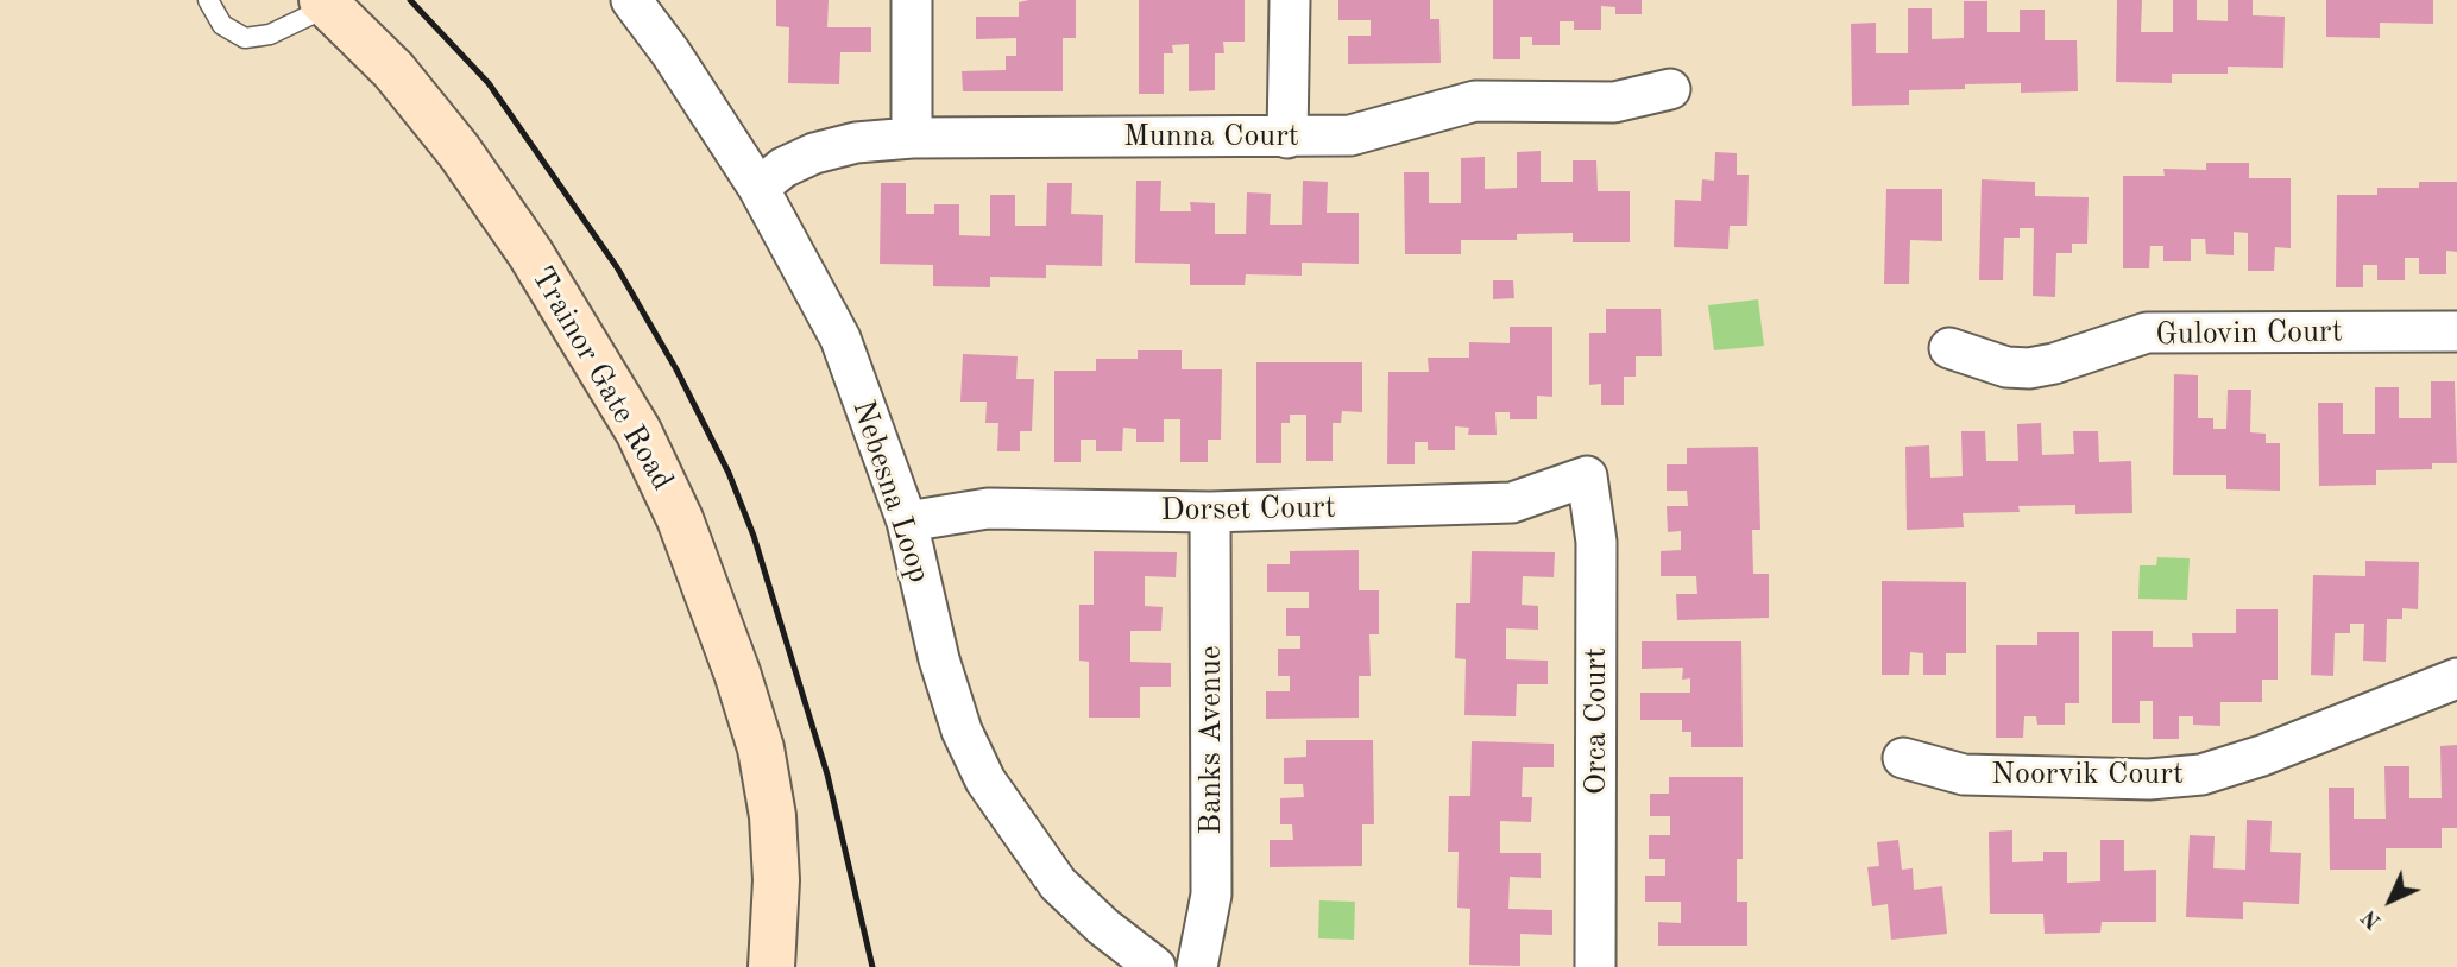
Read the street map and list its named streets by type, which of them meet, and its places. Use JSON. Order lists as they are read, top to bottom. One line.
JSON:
{"streets":{"main road":["Trainor Gate Road"],"street":["Munna Court","Gulovin Court","Nebesna Loop","Dorset Court","Orca Court","Banks Avenue","Noorvik Court"]},"crossings":[["Munna Court","Nebesna Loop"],["Nebesna Loop","Dorset Court"],["Dorset Court","Orca Court"],["Dorset Court","Banks Avenue"]],"north":"bottom left"}
